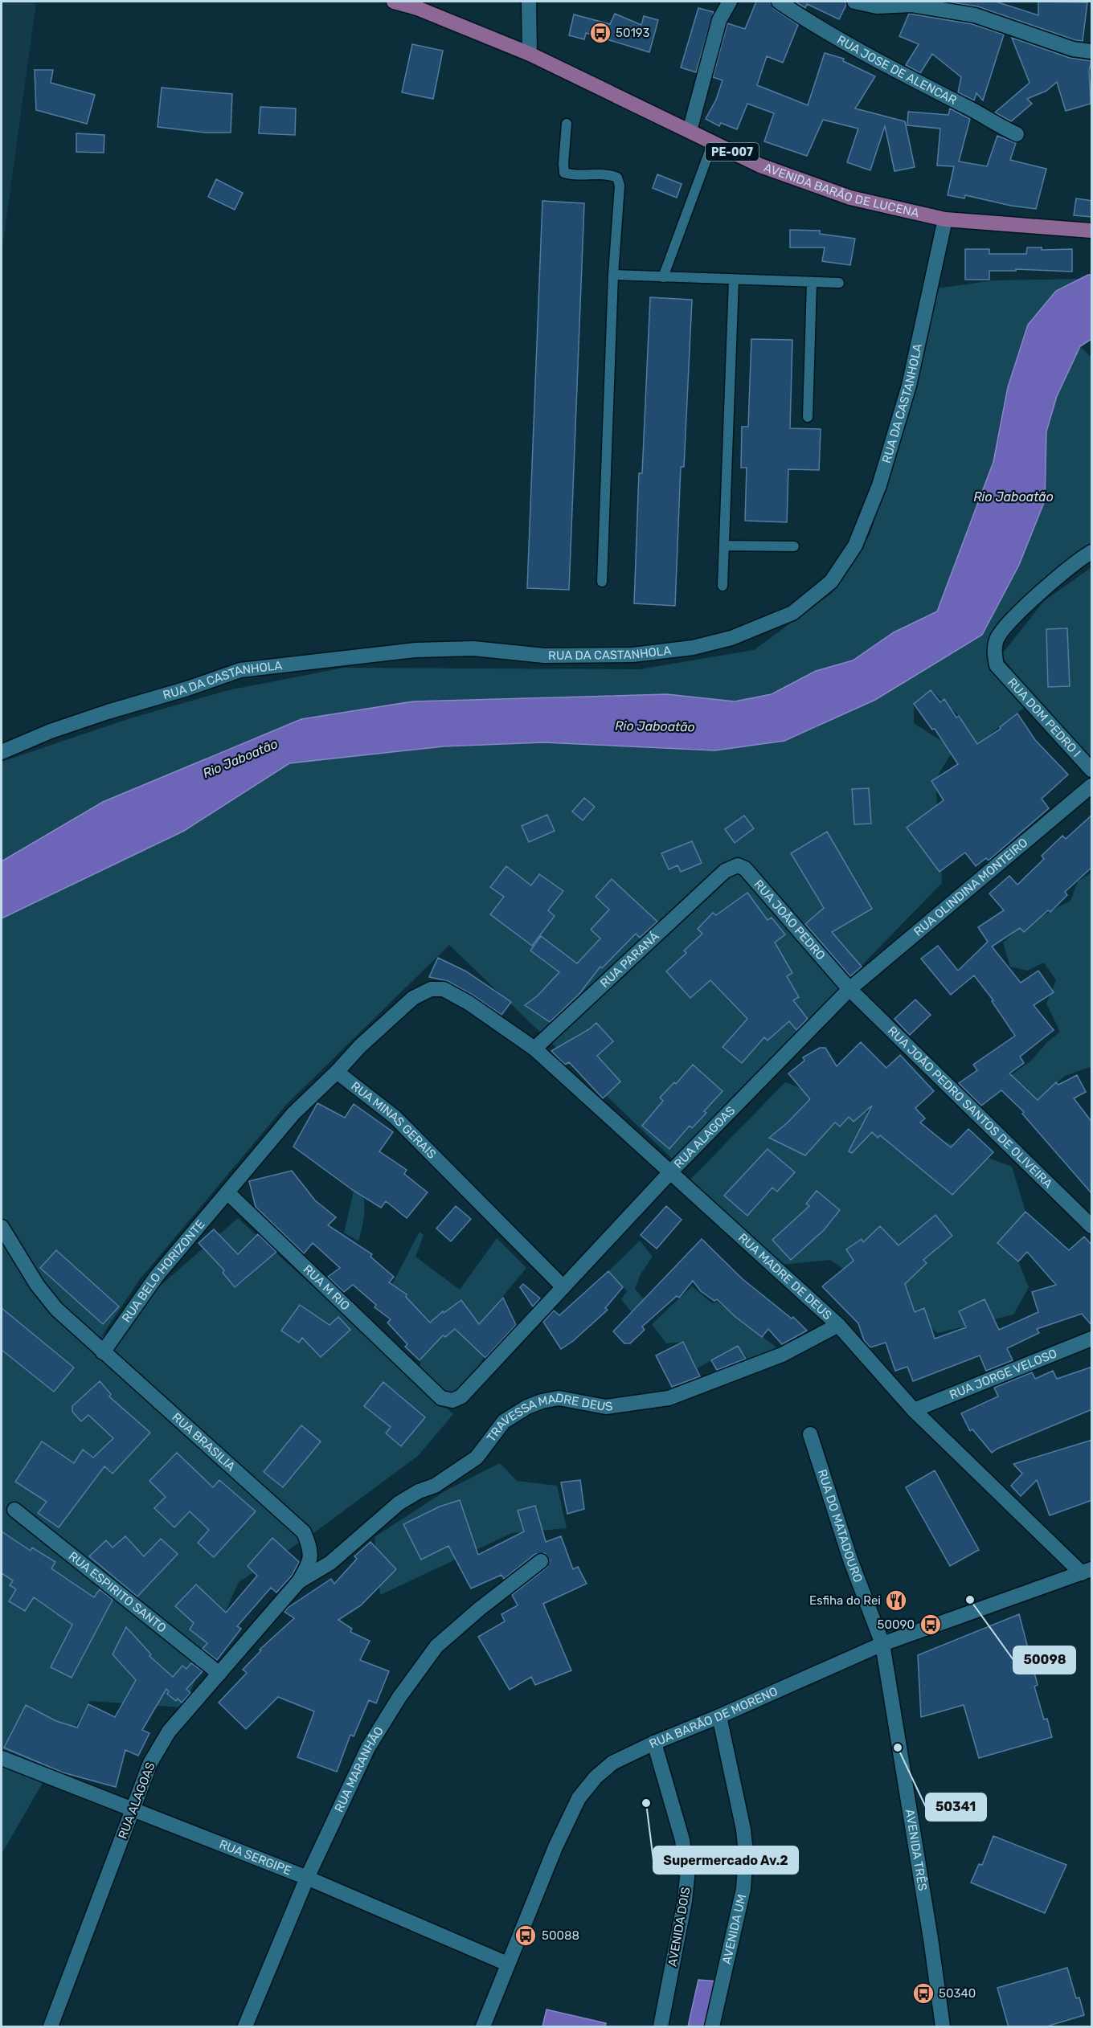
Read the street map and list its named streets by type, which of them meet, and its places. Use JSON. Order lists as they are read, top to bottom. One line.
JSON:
{"streets":{"main road":["PE-007","AVENIDA BARÃO DE LUCENA"],"street":["RUA JOSE DE ALENCAR","RUA DA CASTANHOLA","RUA DOM PEDRO I","RUA OLINDINA MONTEIRO","RUA JOÃO PEDRO","RUA PARANÁ","RUA JOÃO PEDRO SANTOS DE OLIVEIRA","RUA MINAS GERAIS","RUA ALAGOAS","RUA BELO HORIZONTE","RUA MADRE DE DEUS","RUA M RIO","RUA JORGE VELOSO","TRAVESSA MADRE DEUS","RUA BRASILIA","RUA DO MATADOURO","RUA ESPIRITO SANTO","RUA BARÃO DE MORENO","RUA MARANHÃO","AVENIDA TRÊS","RUA SERGIPE","AVENIDA DOIS","AVENIDA UM"]},"crossings":[["AVENIDA BARÃO DE LUCENA","RUA DA CASTANHOLA"],["RUA OLINDINA MONTEIRO","RUA JOÃO PEDRO"],["RUA OLINDINA MONTEIRO","RUA JOÃO PEDRO SANTOS DE OLIVEIRA"],["RUA OLINDINA MONTEIRO","RUA ALAGOAS"],["RUA JOÃO PEDRO","RUA PARANÁ"],["RUA JOÃO PEDRO","RUA JOÃO PEDRO SANTOS DE OLIVEIRA"],["RUA JOÃO PEDRO","RUA ALAGOAS"],["RUA PARANÁ","RUA MADRE DE DEUS"],["RUA JOÃO PEDRO SANTOS DE OLIVEIRA","RUA ALAGOAS"],["RUA MINAS GERAIS","RUA ALAGOAS"],["RUA MINAS GERAIS","RUA MADRE DE DEUS"],["RUA ALAGOAS","RUA MADRE DE DEUS"],["RUA ALAGOAS","RUA M RIO"],["RUA ALAGOAS","TRAVESSA MADRE DEUS"],["RUA ALAGOAS","RUA BRASILIA"],["RUA ALAGOAS","RUA ESPIRITO SANTO"],["RUA ALAGOAS","RUA SERGIPE"],["RUA BELO HORIZONTE","RUA M RIO"],["RUA BELO HORIZONTE","RUA BRASILIA"],["RUA MADRE DE DEUS","RUA JORGE VELOSO"],["RUA MADRE DE DEUS","TRAVESSA MADRE DEUS"],["RUA MADRE DE DEUS","RUA BARÃO DE MORENO"],["RUA DO MATADOURO","RUA BARÃO DE MORENO"],["RUA DO MATADOURO","AVENIDA TRÊS"],["RUA BARÃO DE MORENO","AVENIDA TRÊS"],["RUA BARÃO DE MORENO","RUA SERGIPE"],["RUA BARÃO DE MORENO","AVENIDA DOIS"],["RUA BARÃO DE MORENO","AVENIDA UM"],["RUA MARANHÃO","RUA SERGIPE"]],"water":["Rio Jaboatão"],"places":{"bus stop":["50193","50090","50088","50340"],"other":["50098","50341","Supermercado Av.2"],"restaurant":["Esfiha do Rei"]}}
